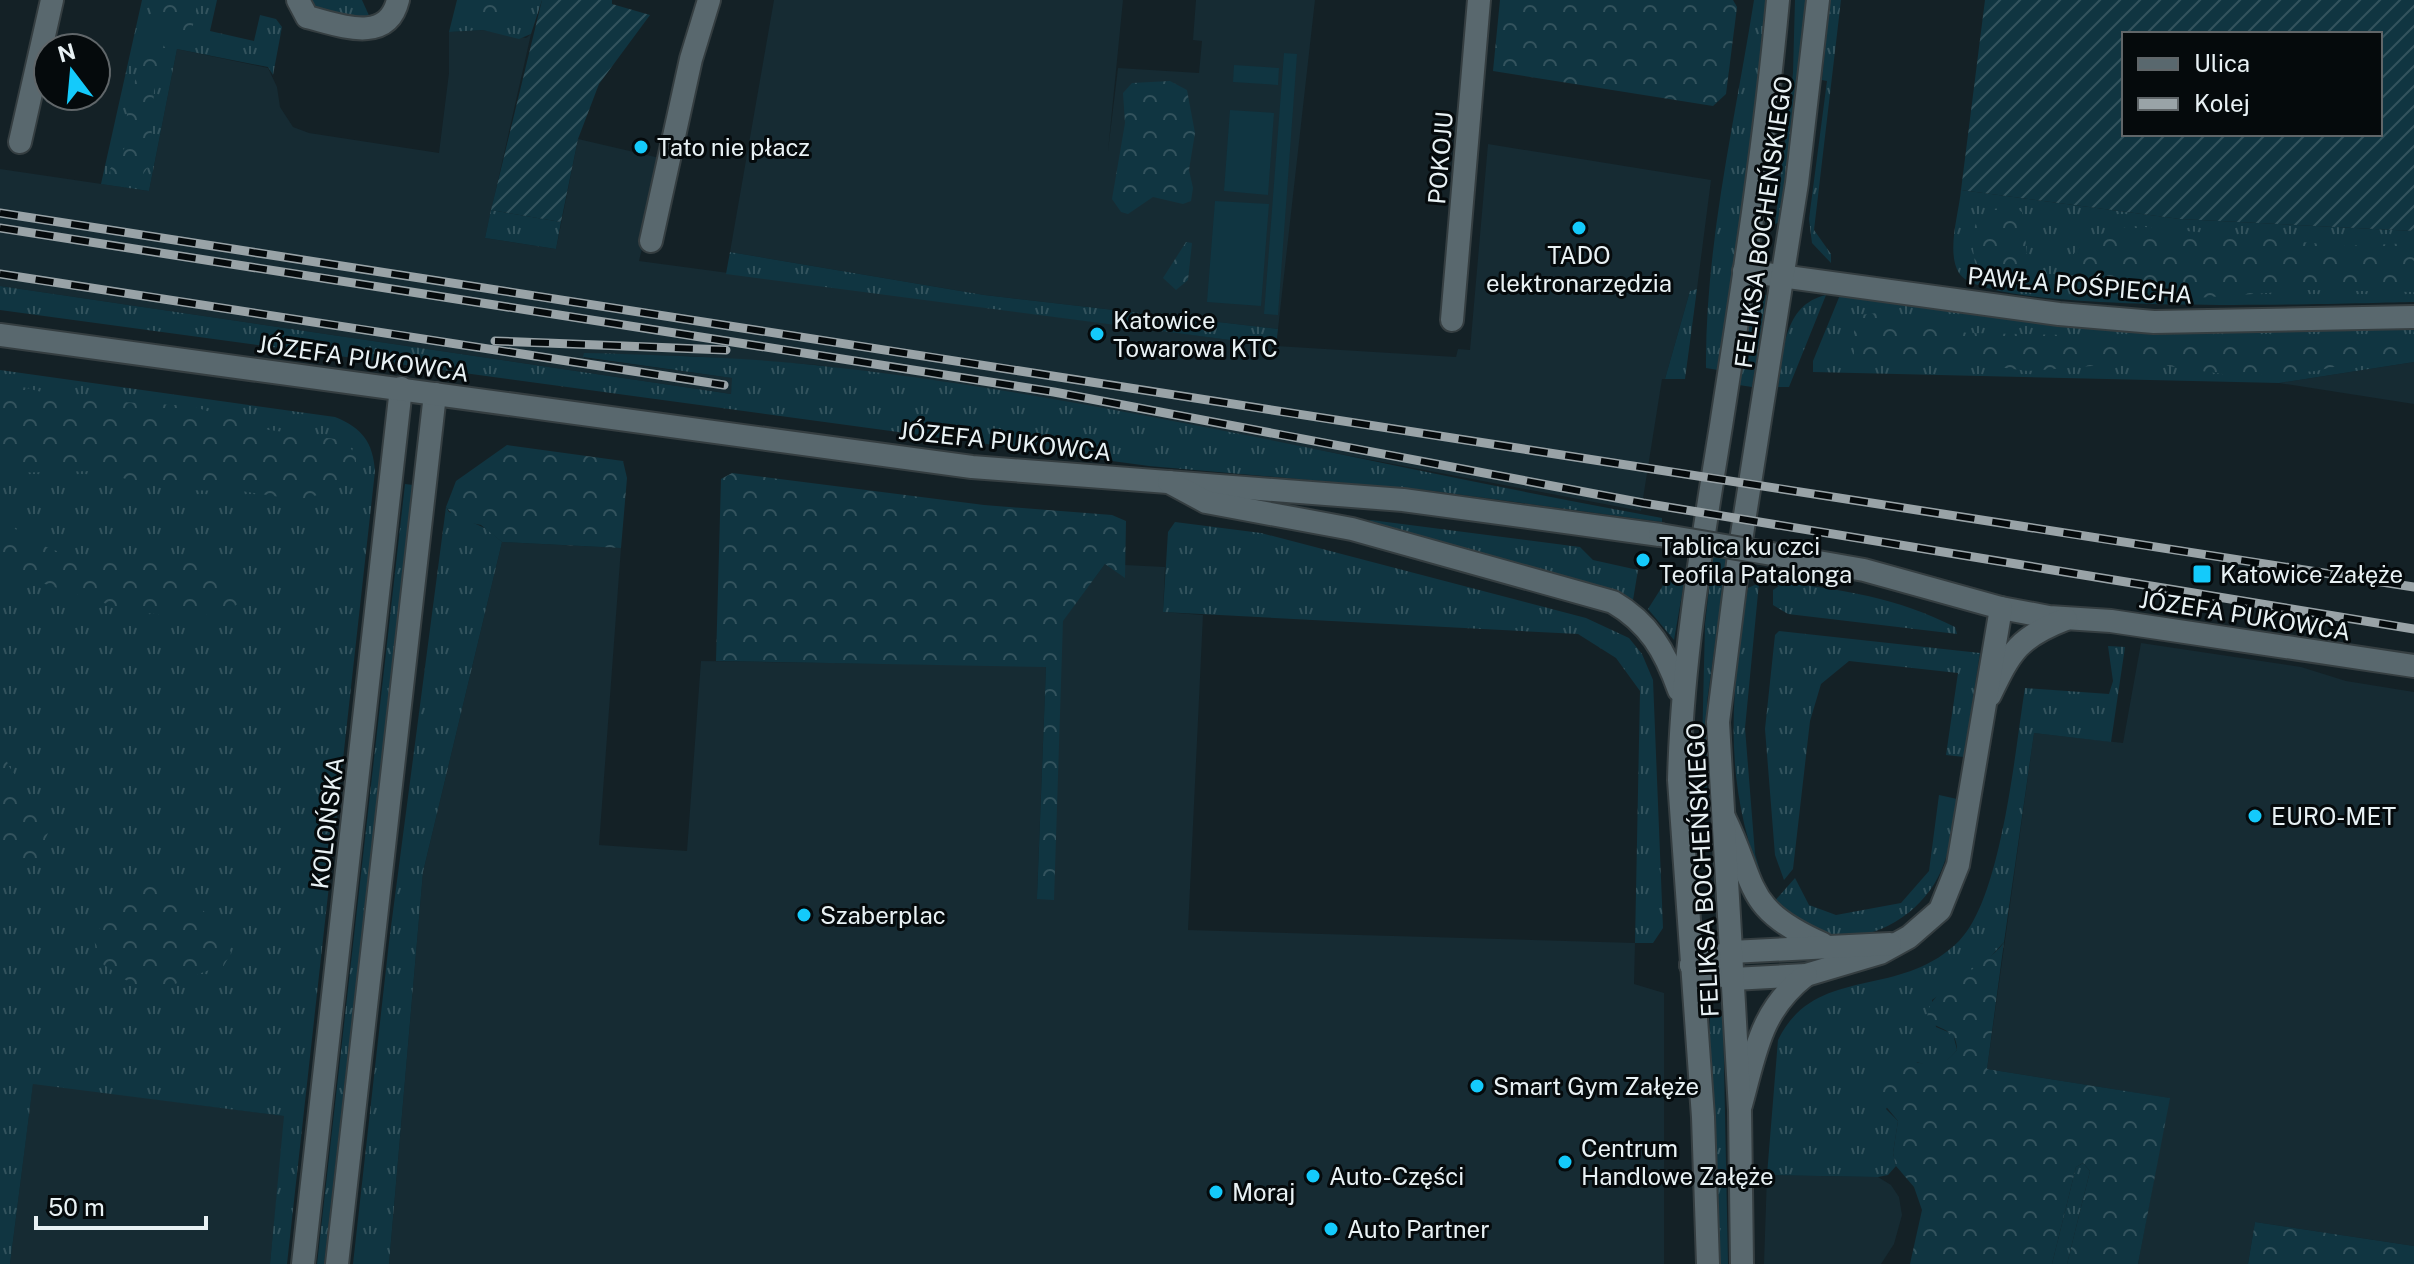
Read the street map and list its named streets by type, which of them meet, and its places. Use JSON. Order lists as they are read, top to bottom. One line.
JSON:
{"streets":{"street":["POKOJU","FELIKSA BOCHEŃSKIEGO","PAWŁA POŚPIECHA","JÓZEFA PUKOWCA","KOLOŃSKA"]},"crossings":[["FELIKSA BOCHEŃSKIEGO","PAWŁA POŚPIECHA"],["JÓZEFA PUKOWCA","KOLOŃSKA"]],"places":{"other":["Tato nie płacz","TADO elektronarzędzia","Katowice Towarowa KTC","Tablica ku czci Teofila Patalonga","EURO-MET","Szaberplac","Smart Gym Załęże","Centrum Handlowe Załęże","Auto-Części","Moraj","Auto Partner"],"transit":["Katowice Załęże"]},"legend":["Ulica","Kolej"],"scale_bar":"50 m","north":"top"}
